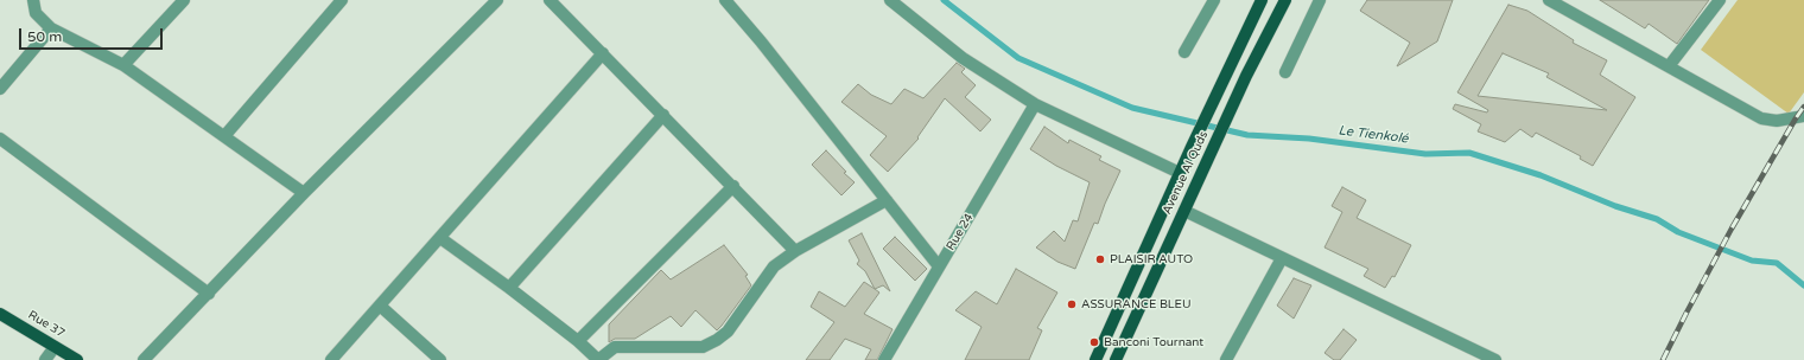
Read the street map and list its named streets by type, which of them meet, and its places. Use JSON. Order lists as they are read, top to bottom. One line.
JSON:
{"streets":{"main road":["Avenue Al Quds","Rue 37"],"street":["Rue 24"]},"water":["Le Tienkolé"],"places":["PLAISIR AUTO","ASSURANCE BLEU","Banconi Tournant"],"scale_bar":"50 m"}
